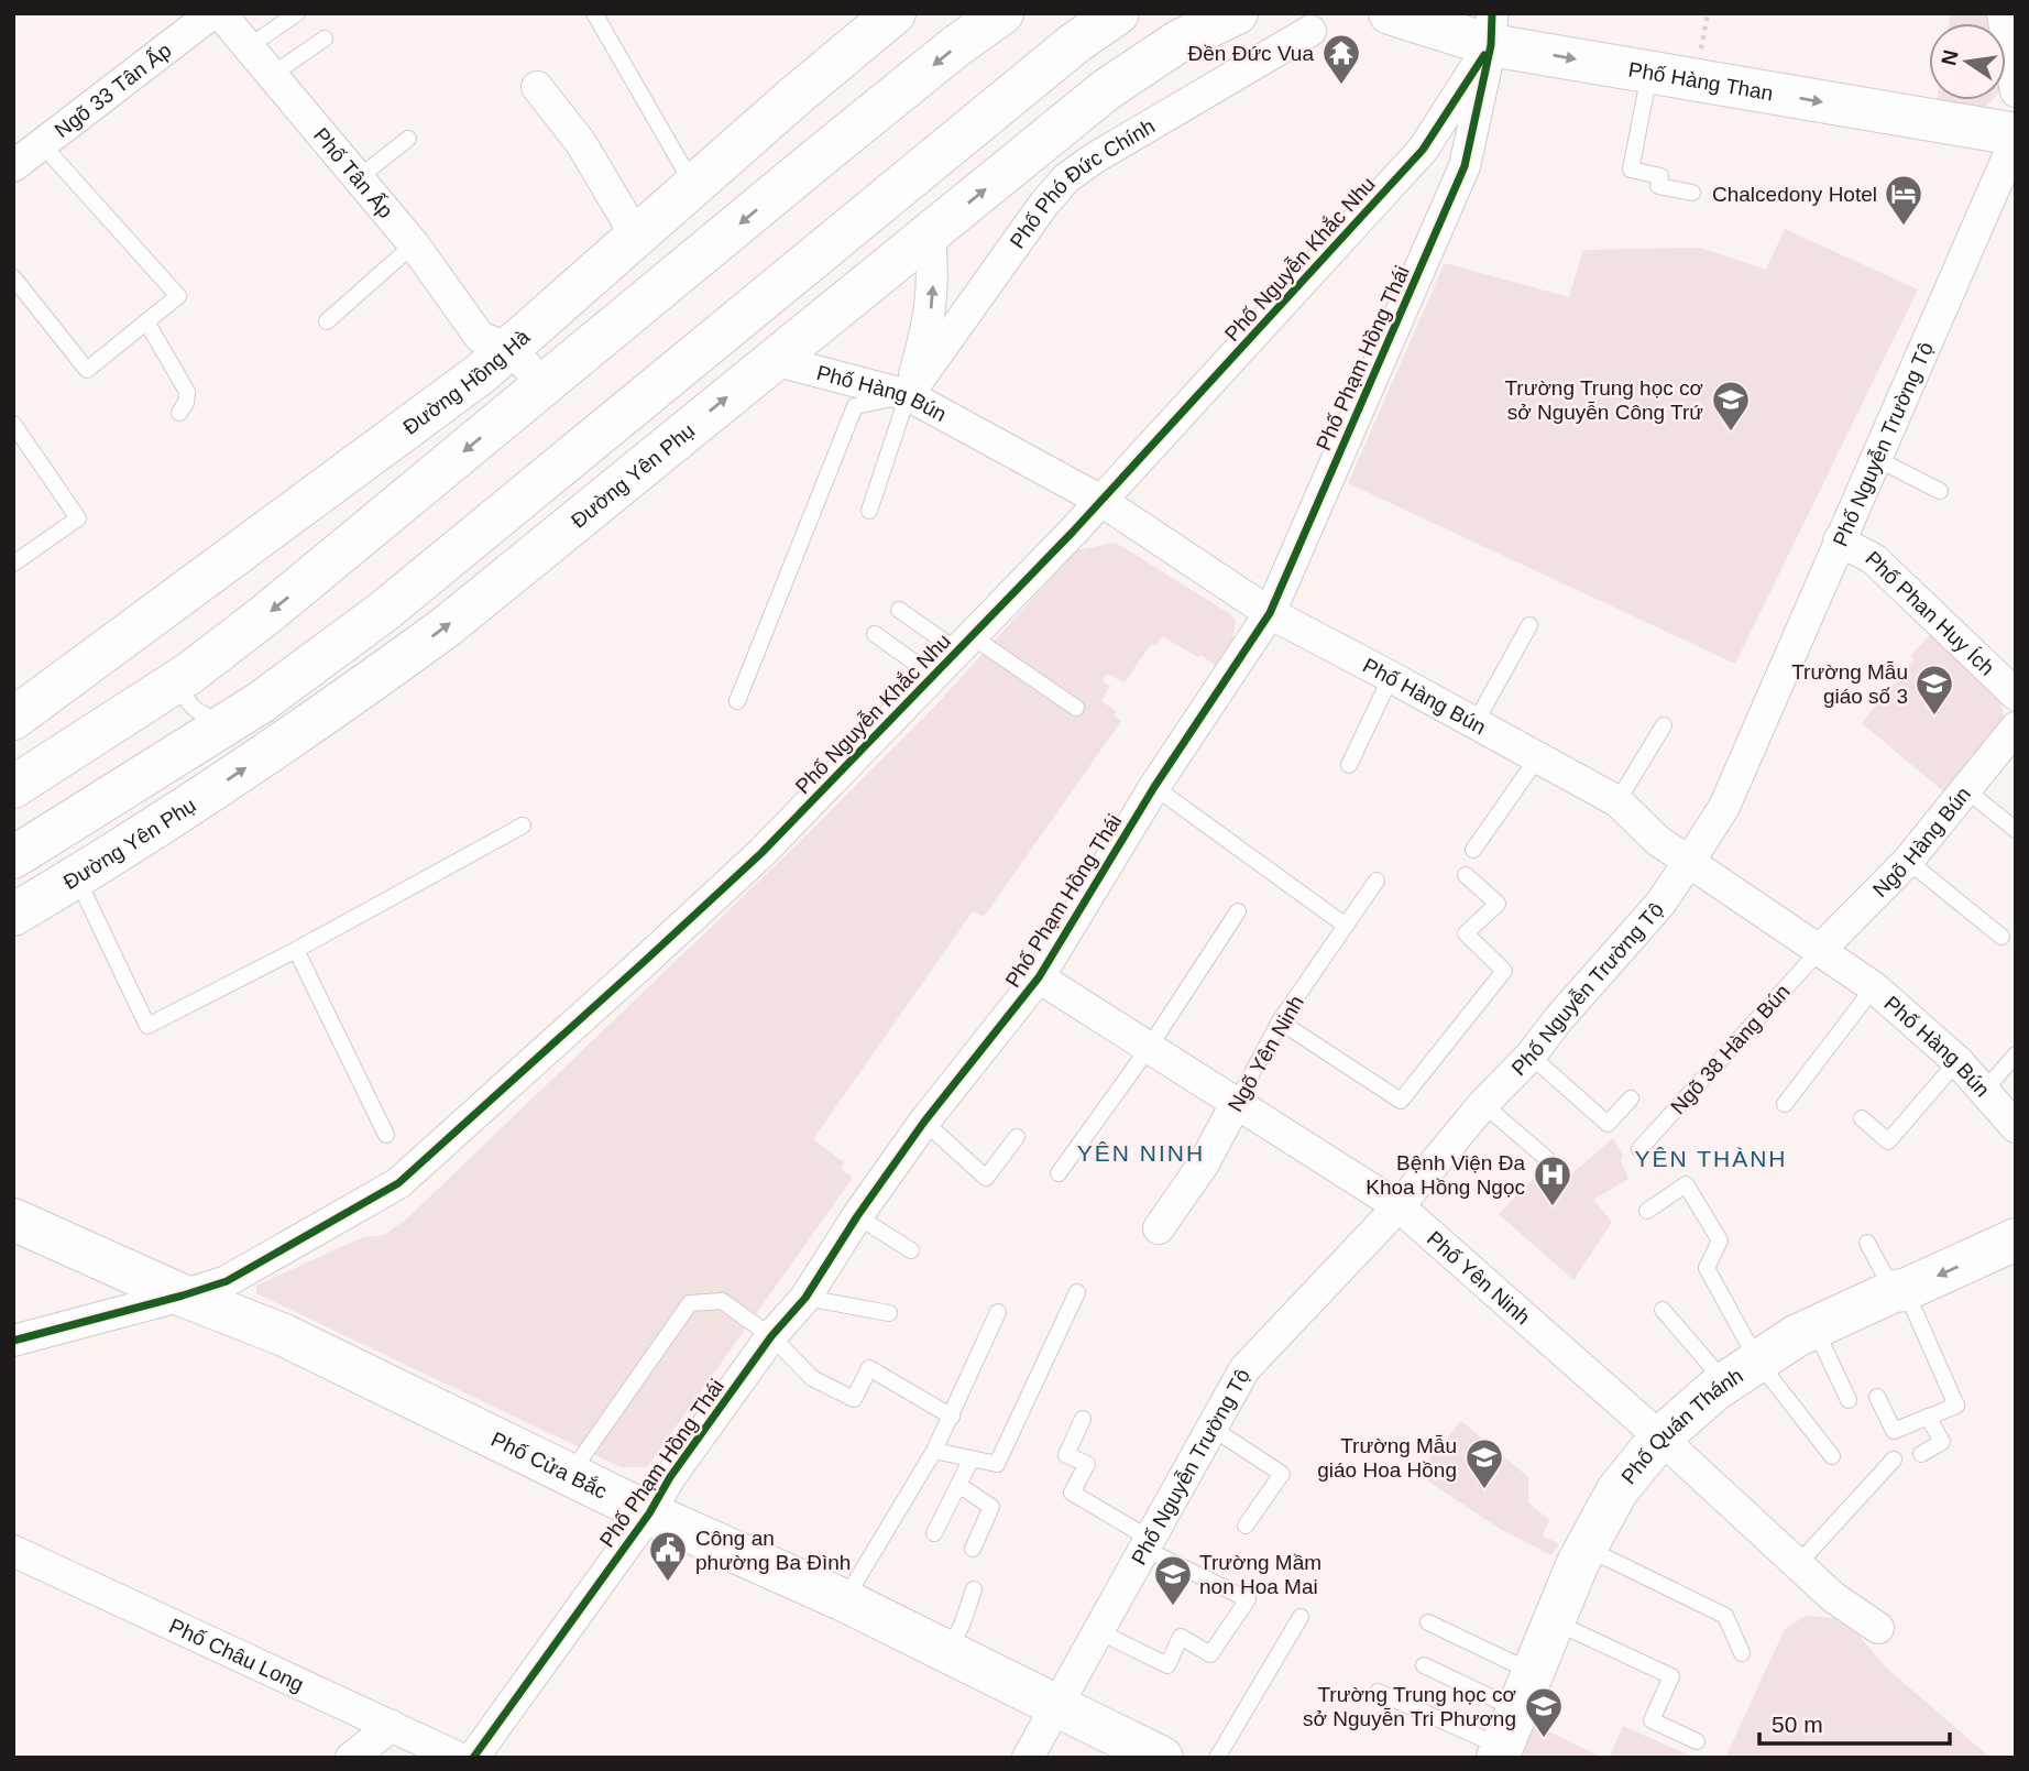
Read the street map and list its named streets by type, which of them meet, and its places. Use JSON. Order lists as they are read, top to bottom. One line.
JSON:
{"streets":{"main road":["Phố Hàng Than","Đường Hồng Hà","Đường Yên Phụ","Phố Quán Thánh","Phố Cửa Bắc"],"street":["Ngõ 33 Tân Ấp","Phố Tân Ấp","Phố Phó Đức Chính","Phố Nguyễn Khắc Nhu","Phố Phạm Hồng Thái","Phố Hàng Bún","Phố Nguyễn Trường Tộ","Phố Phan Huy Ích","Ngõ Hàng Bún","Ngõ Yên Ninh","Phố Yên Ninh","Phố Châu Long"],"lane":["Ngõ 38 Hàng Bún"]},"crossings":[["Phố Hàng Than","Phố Nguyễn Khắc Nhu"],["Phố Hàng Than","Phố Phạm Hồng Thái"],["Phố Hàng Than","Phố Nguyễn Trường Tộ"],["Phố Tân Ấp","Đường Hồng Hà"],["Phố Phó Đức Chính","Phố Hàng Bún"],["Phố Nguyễn Khắc Nhu","Phố Phạm Hồng Thái"],["Phố Nguyễn Khắc Nhu","Phố Hàng Bún"],["Phố Nguyễn Khắc Nhu","Phố Cửa Bắc"],["Phố Phạm Hồng Thái","Phố Hàng Bún"],["Phố Phạm Hồng Thái","Phố Yên Ninh"],["Phố Phạm Hồng Thái","Phố Cửa Bắc"],["Phố Hàng Bún","Phố Nguyễn Trường Tộ"],["Phố Hàng Bún","Đường Yên Phụ"],["Phố Hàng Bún","Ngõ Hàng Bún"],["Phố Hàng Bún","Ngõ 38 Hàng Bún"],["Phố Nguyễn Trường Tộ","Phố Phan Huy Ích"],["Phố Nguyễn Trường Tộ","Phố Yên Ninh"],["Phố Nguyễn Trường Tộ","Phố Cửa Bắc"],["Ngõ Hàng Bún","Ngõ 38 Hàng Bún"],["Ngõ Yên Ninh","Phố Yên Ninh"],["Phố Yên Ninh","Phố Quán Thánh"]],"one_way":["Phố Hàng Than"],"districts":["YÊN NINH","YÊN THÀNH"],"places":{"temple":["Đền Đức Vua"],"hotel":["Chalcedony Hotel"],"school or university":["Trường Trung học cơ sở Nguyễn Công Trứ","Trường Mẫu giáo số 3","Trường Mẫu giáo Hoa Hồng","Trường Mầm non Hoa Mai","Trường Trung học cơ sở Nguyễn Tri Phương"],"hospital":["Bệnh Viện Đa Khoa Hồng Ngọc"],"public building":["Công an phường Ba Đình"]},"scale_bar":"50 m","north":"left"}
